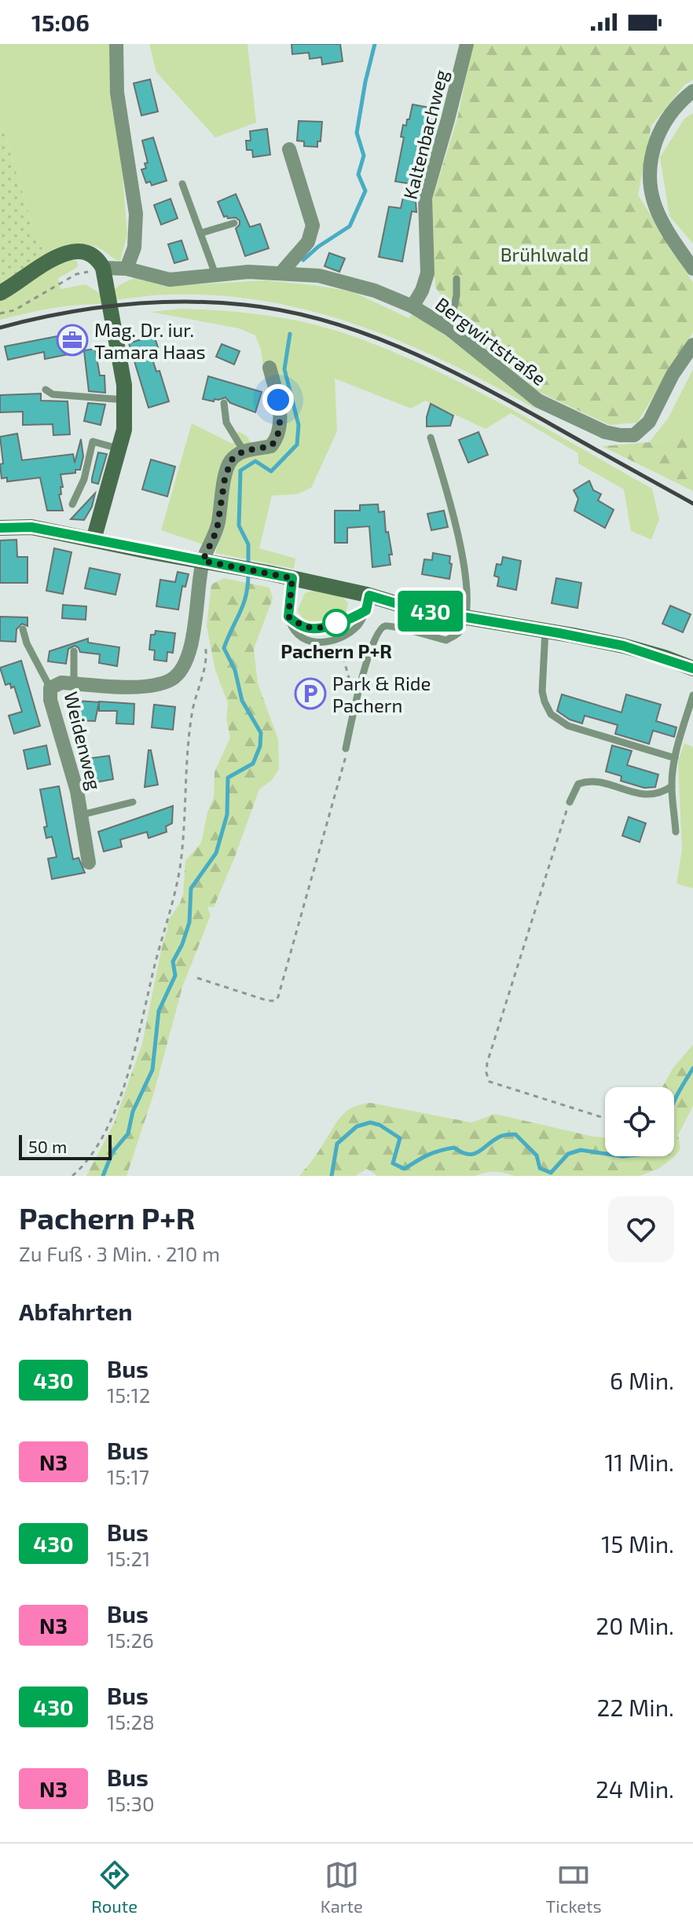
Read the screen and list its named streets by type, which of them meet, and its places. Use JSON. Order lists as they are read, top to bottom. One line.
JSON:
{"streets":{"street":["Kaltenbachweg","Bergwirtstraße","Weidenweg"]},"crossings":[["Kaltenbachweg","Bergwirtstraße"]],"parks":["Brühlwald"],"places":{"office":["Mag. Dr. iur. Tamara Haas"],"other":["Pachern P+R"],"parking":["Park & Ride Pachern"]},"lines":["bus line 430"],"scale_bar":"50 m","page":{"status":"15:06","on_map":"430","scale":"50 m","heading":[["Pachern P+R","Zu Fuß · 3 Min. · 210 m"],"Abfahrten"],"list":[{"mark":"430","name":"Bus","note":"15:12","value":"6 Min."},{"mark":"N3","name":"Bus","note":"15:17","value":"11 Min."},{"mark":"430","name":"Bus","note":"15:21","value":"15 Min."},{"mark":"N3","name":"Bus","note":"15:26","value":"20 Min."},{"mark":"430","name":"Bus","note":"15:28","value":"22 Min."},{"mark":"N3","name":"Bus","note":"15:30","value":"24 Min."}],"tabs":["Route","Karte","Tickets"]}}
